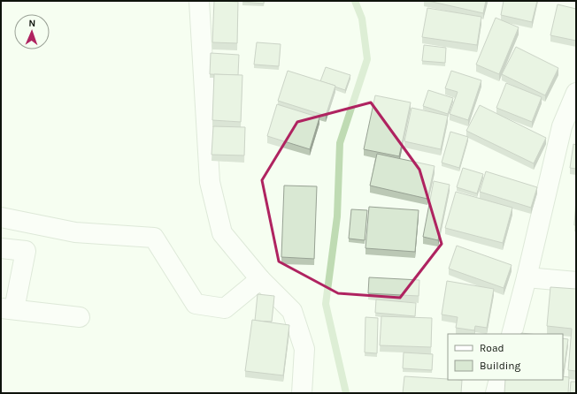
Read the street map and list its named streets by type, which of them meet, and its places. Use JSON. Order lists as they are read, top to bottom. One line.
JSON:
{"legend":["Road","Building"],"north":"top"}
